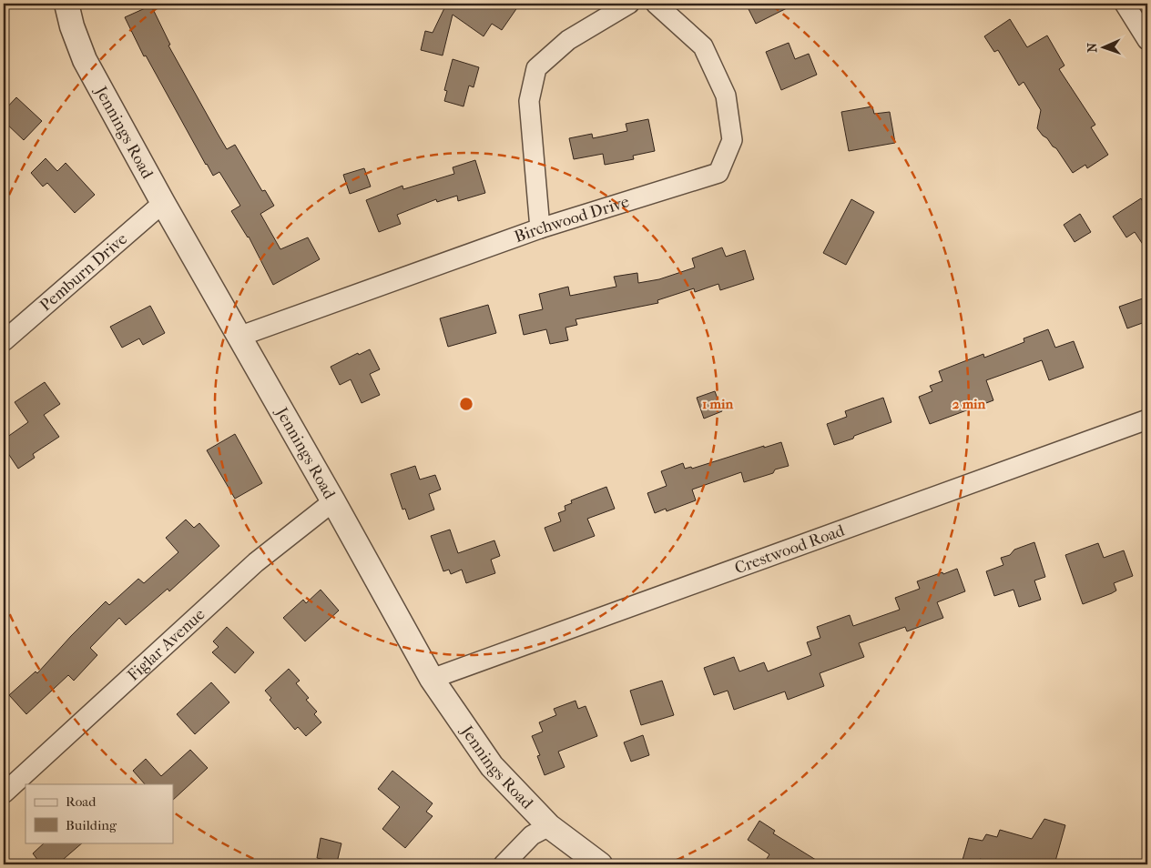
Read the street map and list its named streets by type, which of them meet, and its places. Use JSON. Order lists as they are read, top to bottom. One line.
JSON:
{"streets":{"street":["Jennings Road","Birchwood Drive","Pemburn Drive","Crestwood Road","Figlar Avenue"]},"crossings":[["Jennings Road","Birchwood Drive"],["Jennings Road","Pemburn Drive"],["Jennings Road","Crestwood Road"],["Jennings Road","Figlar Avenue"]],"legend":["Road","Building"],"north":"left","rings":["1 min","2 min"]}
